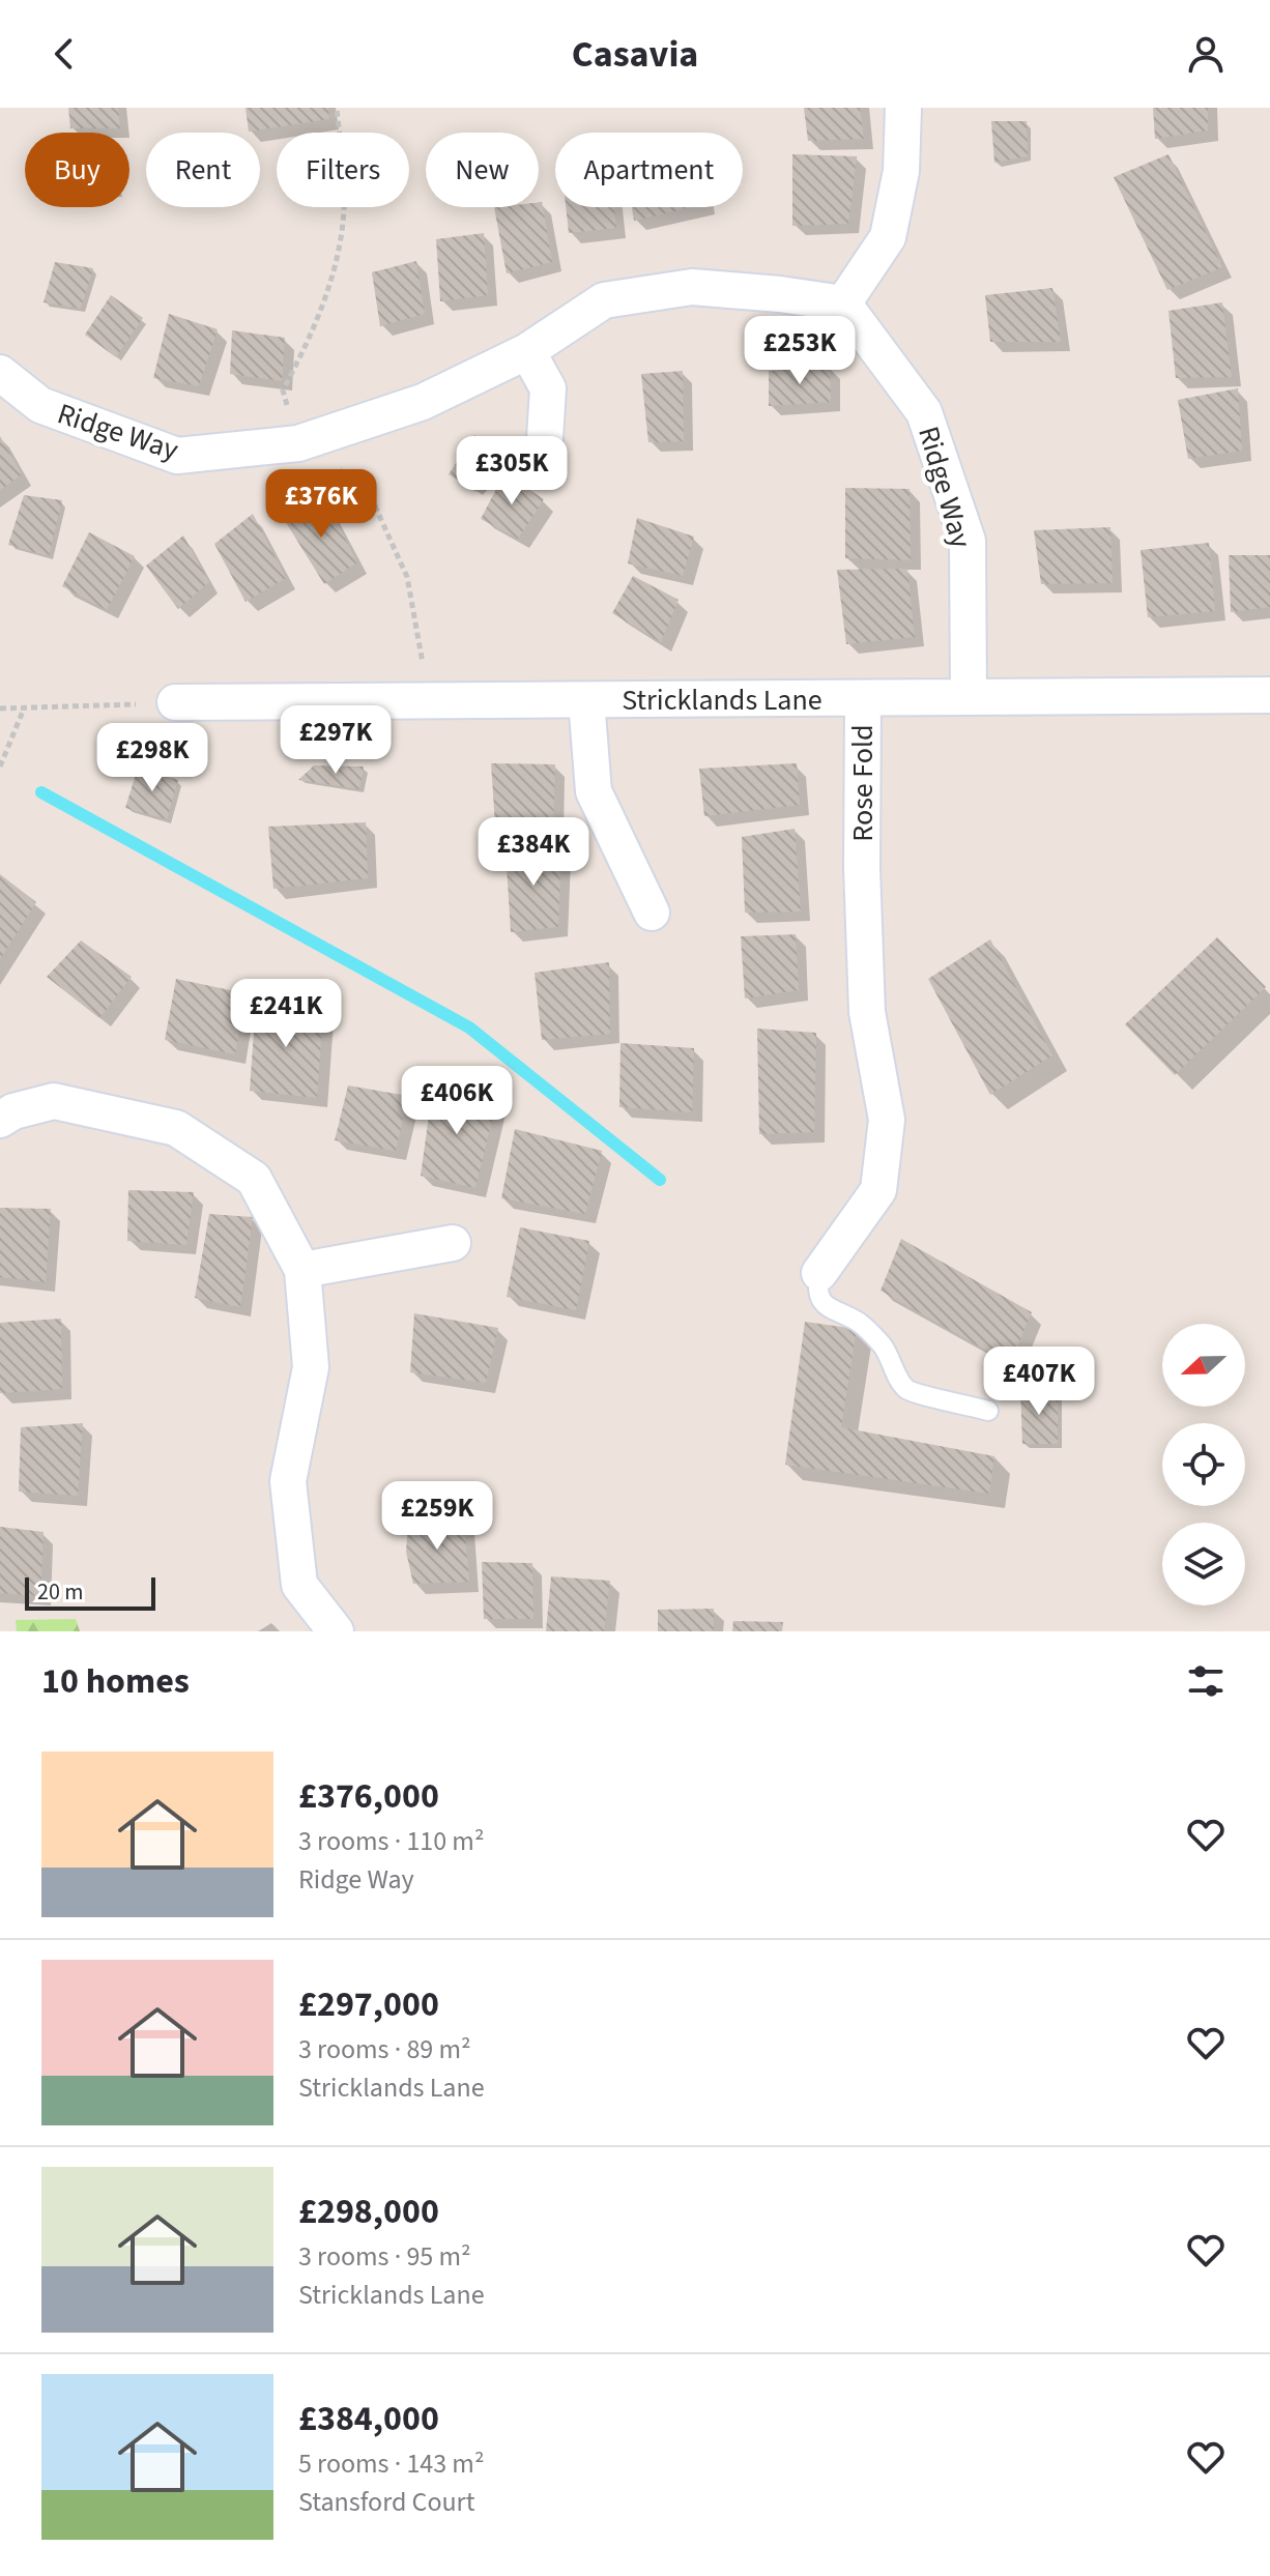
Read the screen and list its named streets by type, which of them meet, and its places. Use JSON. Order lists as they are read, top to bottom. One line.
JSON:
{"streets":{"street":["Ridge Way","Stricklands Lane","Rose Fold"]},"crossings":[["Ridge Way","Stricklands Lane"],["Stricklands Lane","Rose Fold"]],"scale_bar":"20 m","north":"left","page":{"header":"Casavia","chip":["Buy","Rent","Filters","New","Apartment"],"price":["£253K","£305K","£376K","£297K","£298K","£384K","£241K","£406K","£407K","£259K"],"scale":"20 m","heading":"10 homes","list":[{"name":"£376,000","note":"3 rooms · 110 m² · Ridge Way"},{"name":"£297,000","note":"3 rooms · 89 m² · Stricklands Lane"},{"name":"£298,000","note":"3 rooms · 95 m² · Stricklands Lane"},{"name":"£384,000","note":"5 rooms · 143 m² · Stansford Court"}]}}
